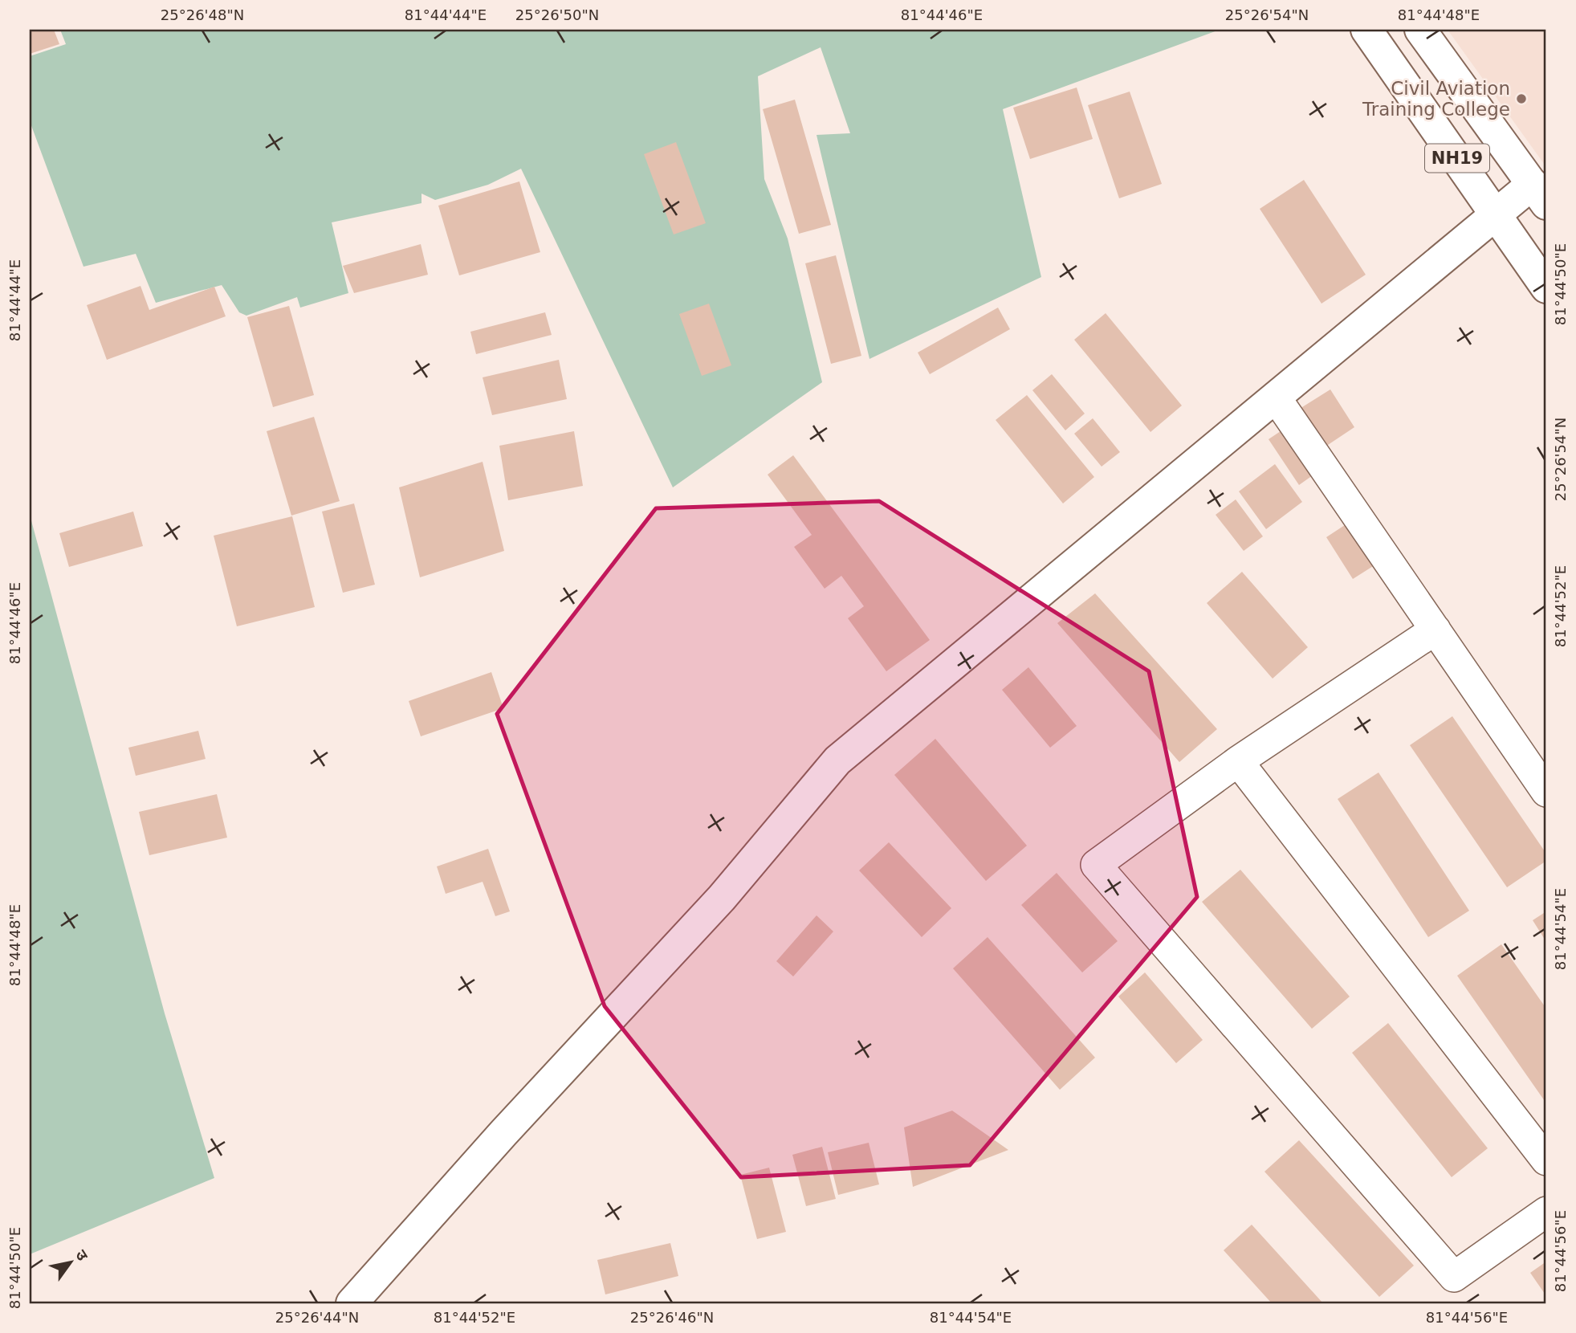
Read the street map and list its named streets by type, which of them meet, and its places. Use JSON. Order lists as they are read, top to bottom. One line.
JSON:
{"streets":{"main road":["NH19"]},"places":["Civil Aviation Training College"],"north":"top right","coordinates":["25°26'48\"N","81°44'44\"E","25°26'50\"N","81°44'46\"E","25°26'54\"N","81°44'48\"E","81°44'50\"E","81°44'52\"E","81°44'54\"E","81°44'56\"E","25°26'44\"N","25°26'46\"N"]}
